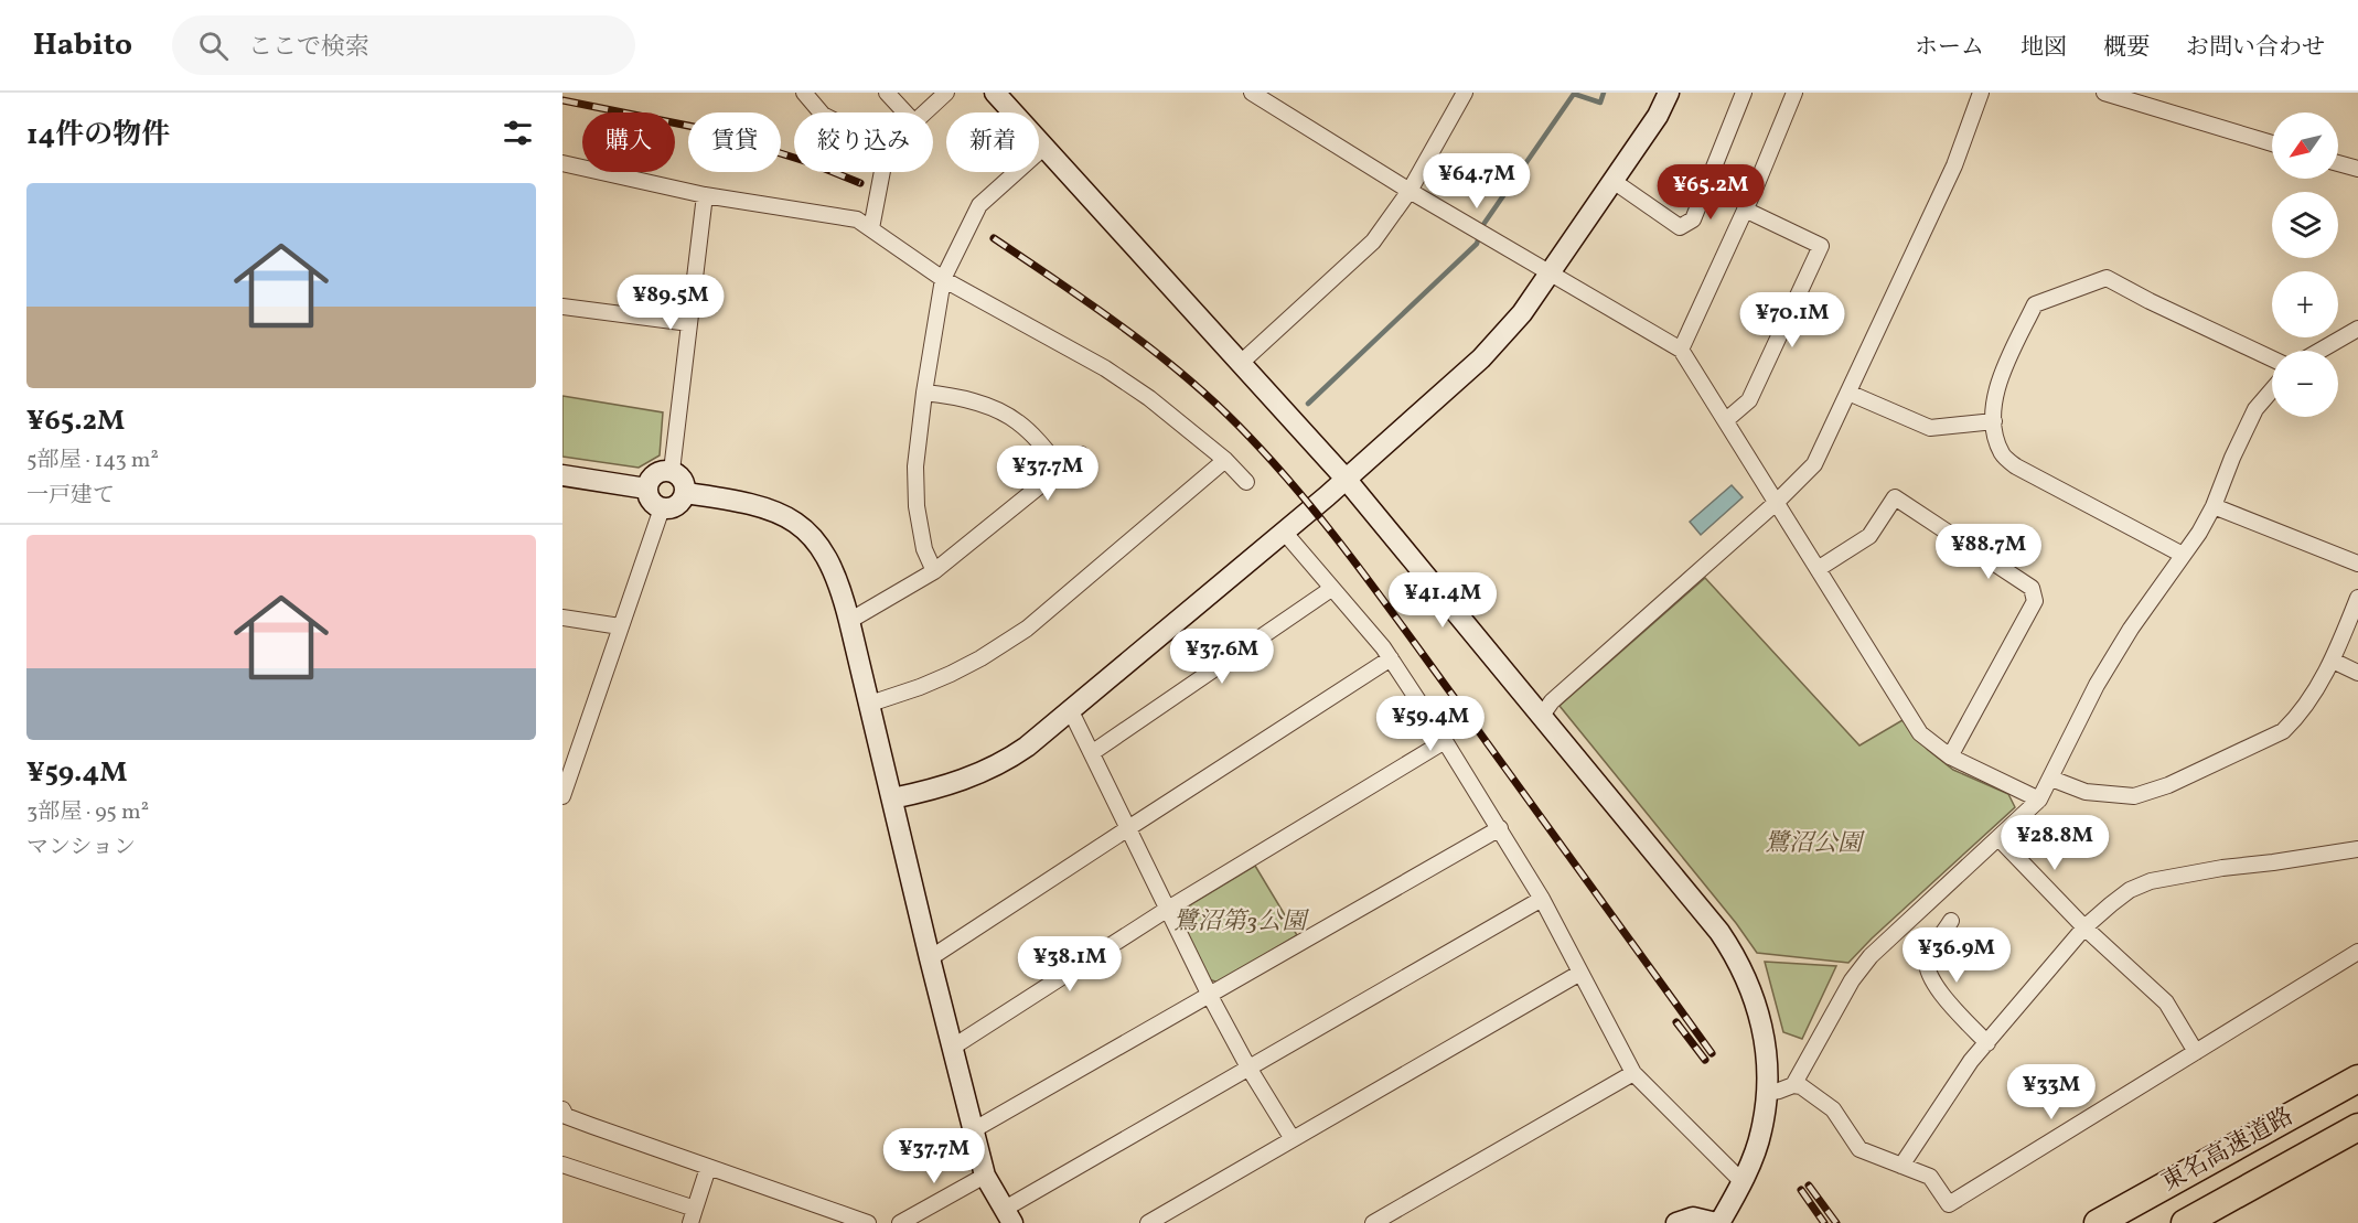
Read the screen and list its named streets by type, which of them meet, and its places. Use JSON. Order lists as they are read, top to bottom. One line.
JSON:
{"streets":{"highway":["東名高速道路"]},"parks":["鷺沼公園","鷺沼第3公園"],"north":"bottom left","page":{"header":"Habito","search":"ここで検索","nav":["ホーム","地図","概要","お問い合わせ"],"heading":"14件の物件","map_buttons":["+","−"],"chip":["購入","賃貸","絞り込み","新着"],"price":["¥64.7M","¥65.2M","¥89.5M","¥70.1M","¥37.7M","¥88.7M","¥41.4M","¥37.6M","¥59.4M","¥28.8M","¥36.9M","¥38.1M","¥33M","¥37.7M"],"list":[{"name":"¥65.2M","note":"5部屋 · 143 m² · 一戸建て"},{"name":"¥59.4M","note":"3部屋 · 95 m² · マンション"}]}}
